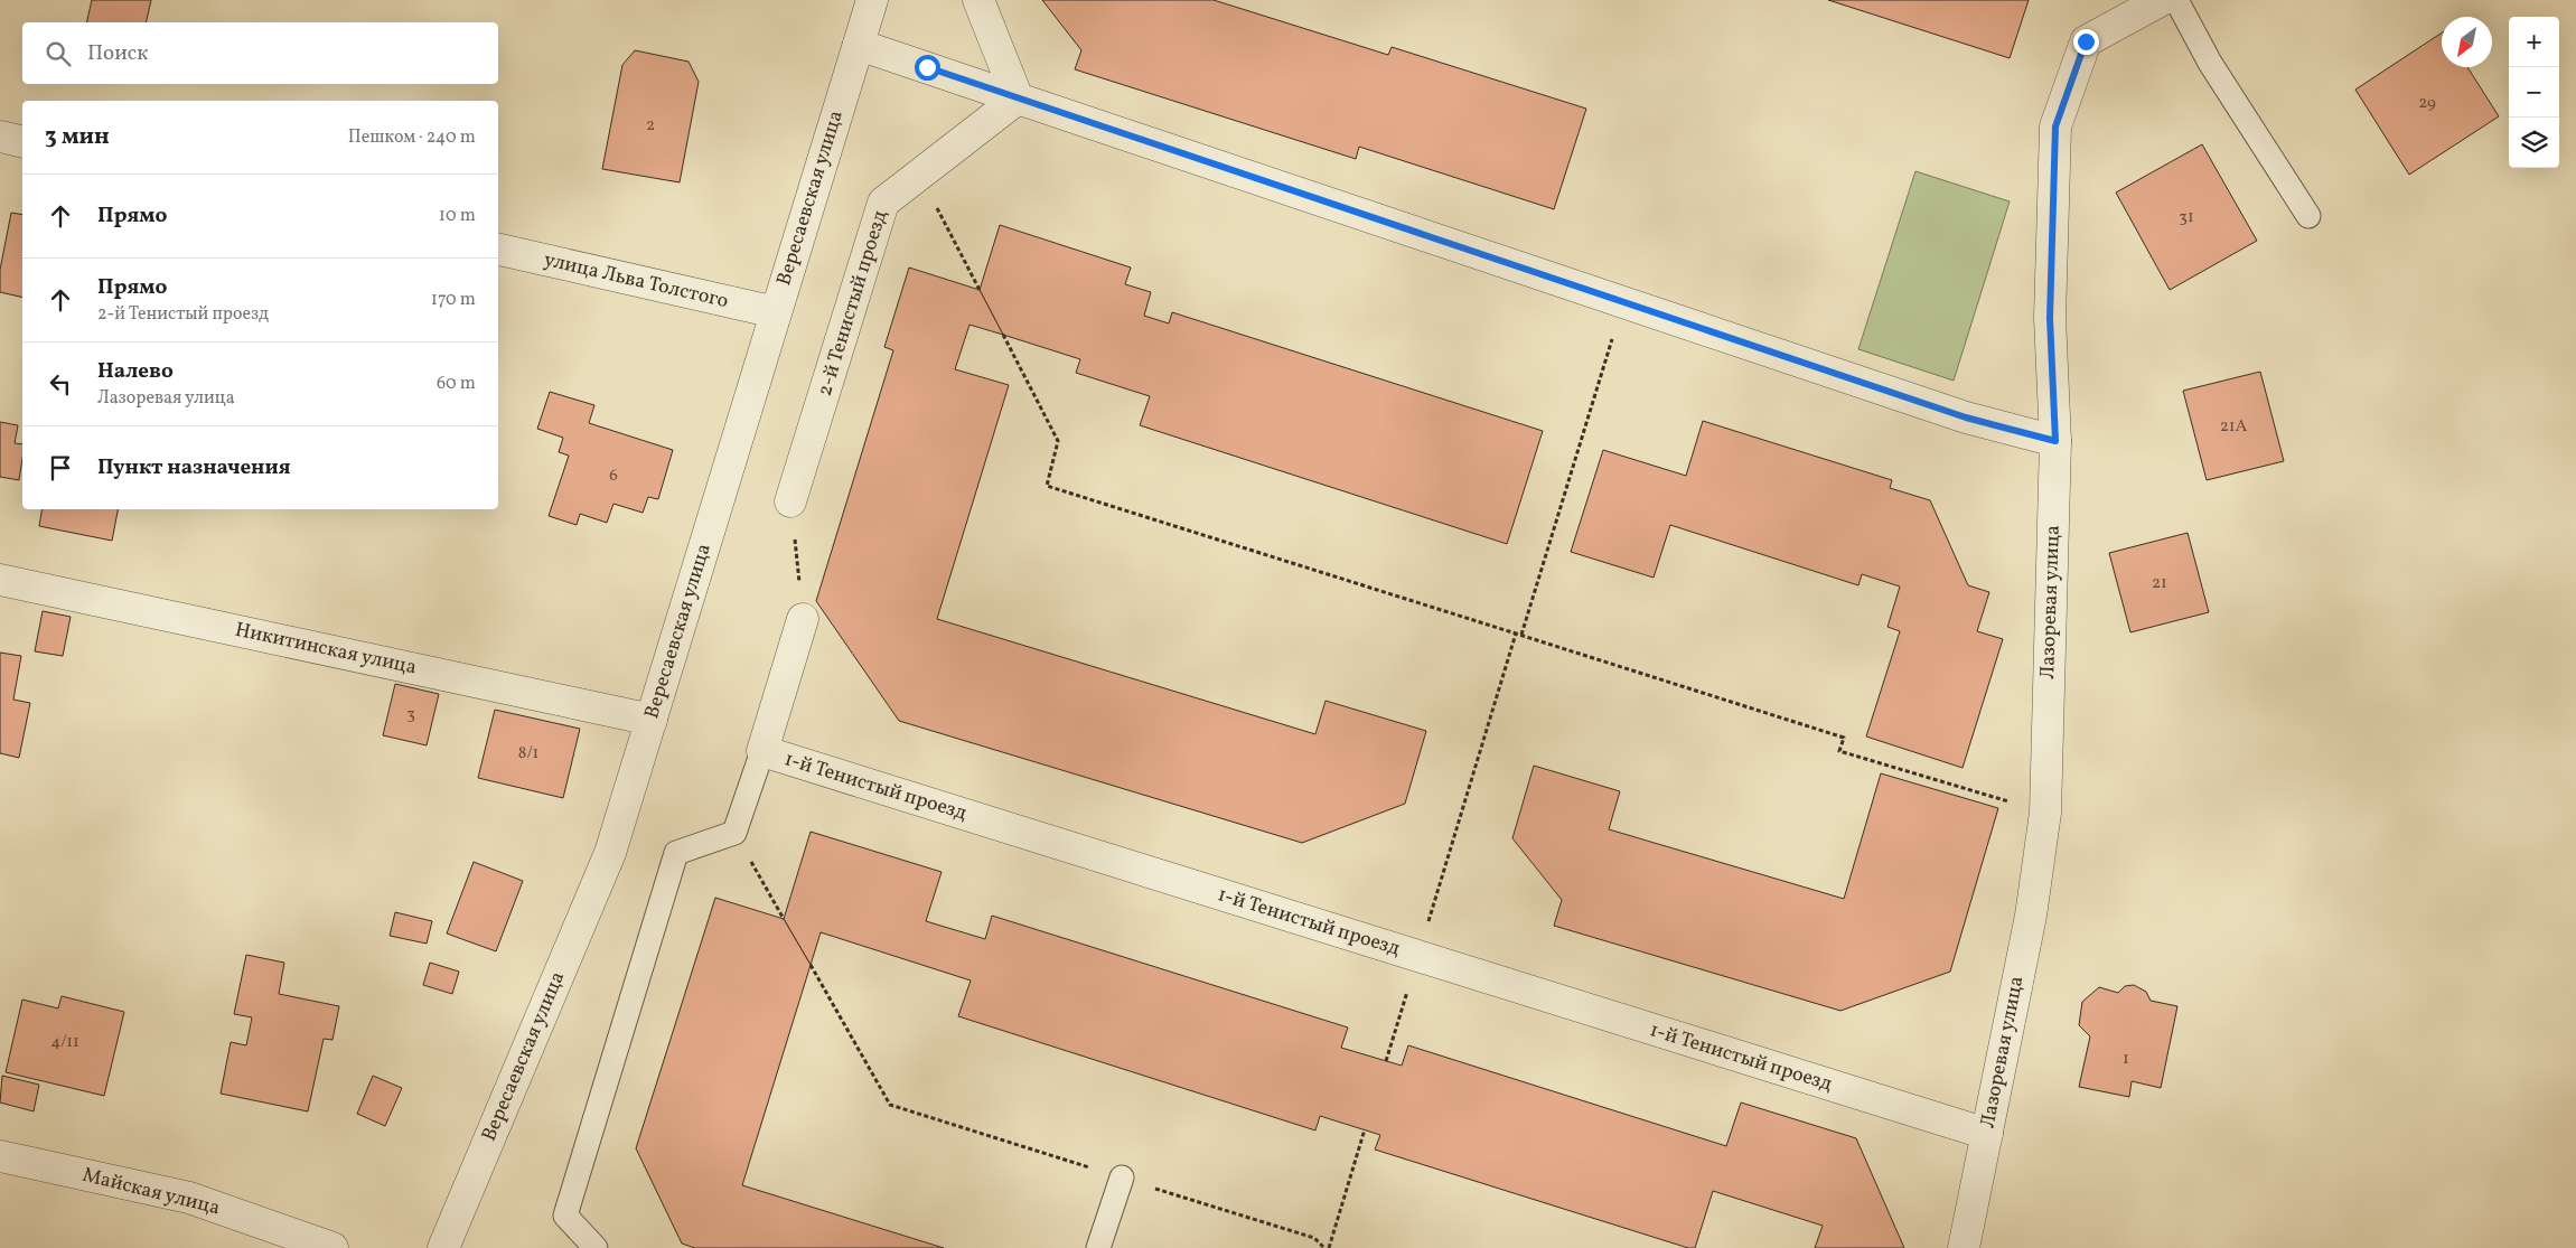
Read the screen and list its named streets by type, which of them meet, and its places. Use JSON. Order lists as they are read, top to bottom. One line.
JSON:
{"streets":{"street":["Вересаевская улица","улица Льва Толстого","2-й Тенистый проезд","Лазоревая улица","Никитинская улица","1-й Тенистый проезд","Майская улица"]},"crossings":[["Вересаевская улица","улица Льва Толстого"],["Вересаевская улица","Никитинская улица"],["Лазоревая улица","1-й Тенистый проезд"]],"house_numbers":["29","2","31","21А","6","21","3","8/1","4/11","1"],"north":"bottom left","page":{"map_buttons":["+","−"],"search":"Поиск","heading":["3 мин","Пешком · 240 m"],"list":[["Прямо","10 m"],["Прямо","2-й Тенистый проезд","170 m"],["Налево","Лазоревая улица","60 m"],"Пункт назначения"]}}
